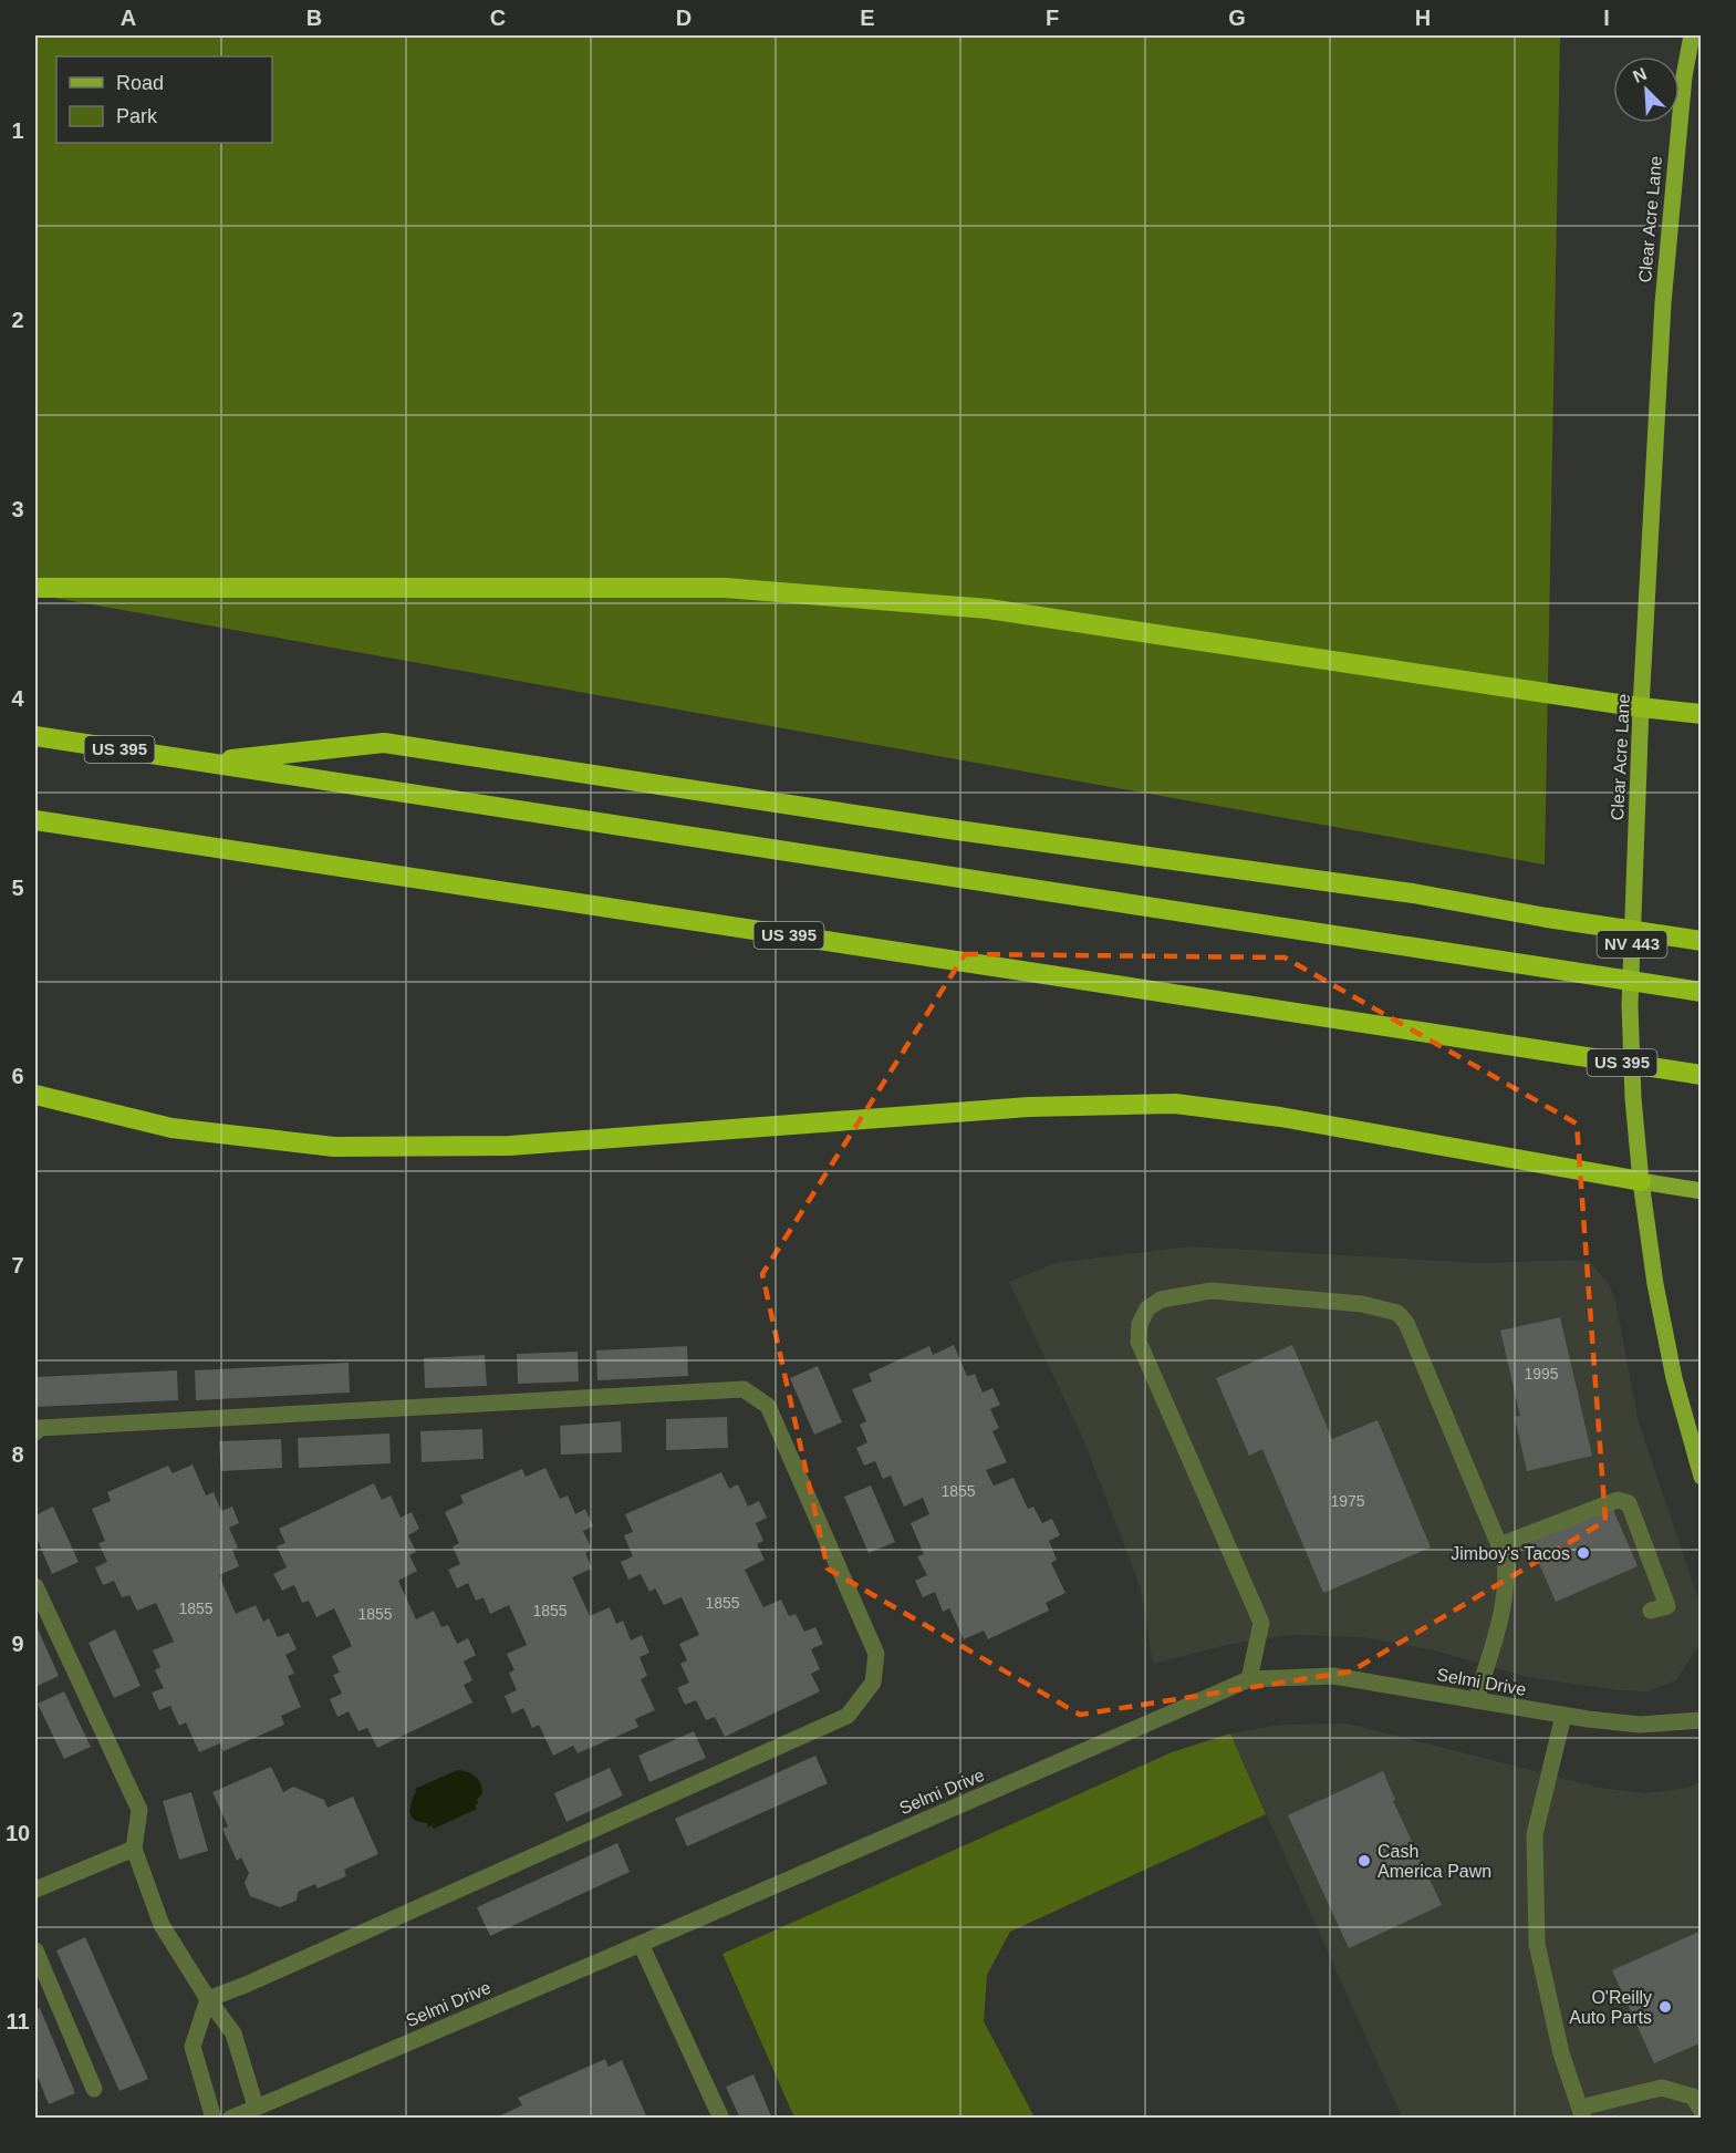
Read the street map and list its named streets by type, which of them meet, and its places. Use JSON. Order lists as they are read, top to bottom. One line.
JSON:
{"streets":{"highway":["US 395"],"main road":["Clear Acre Lane","NV 443"],"street":["Selmi Drive"]},"places":["Jimboy's Tacos","Cash America Pawn","O'Reilly Auto Parts"],"house_numbers":["1995","1855","1975","1855","1855","1855","1855"],"legend":["Road","Park"],"north":"top left","grid":{"columns":["A","B","C","D","E","F","G","H","I"],"rows":["1","2","3","4","5","6","7","8","9","10","11"]}}
